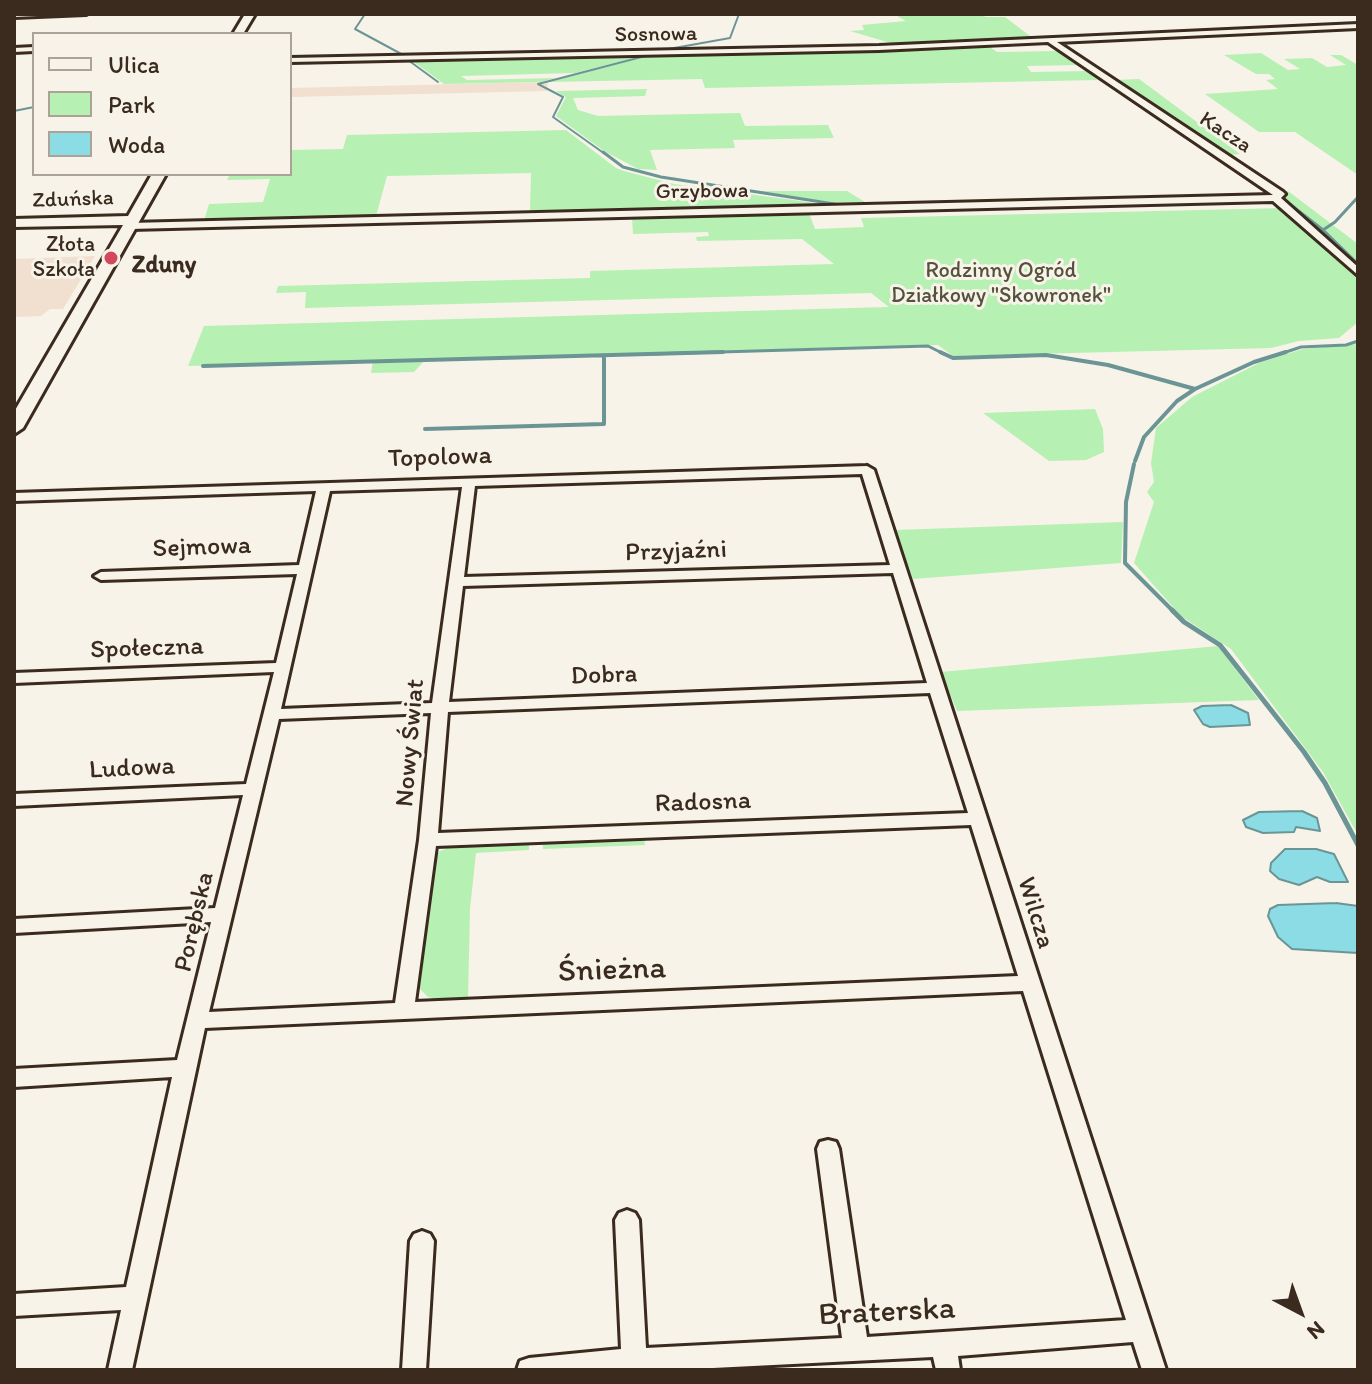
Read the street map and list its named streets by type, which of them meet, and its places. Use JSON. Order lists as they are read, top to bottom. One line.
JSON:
{"streets":{"street":["Sosnowa","Kacza","Grzybowa","Zduńska","Topolowa","Sejmowa","Przyjaźni","Społeczna","Dobra","Nowy Świat","Ludowa","Radosna","Wilcza","Porębska","Śnieżna","Braterska"]},"crossings":[["Sosnowa","Kacza"],["Kacza","Grzybowa"],["Grzybowa","Zduńska"],["Topolowa","Nowy Świat"],["Topolowa","Wilcza"],["Topolowa","Porębska"],["Sejmowa","Porębska"],["Przyjaźni","Nowy Świat"],["Przyjaźni","Wilcza"],["Społeczna","Porębska"],["Dobra","Nowy Świat"],["Dobra","Wilcza"],["Dobra","Porębska"],["Nowy Świat","Radosna"],["Nowy Świat","Śnieżna"],["Ludowa","Porębska"],["Radosna","Wilcza"],["Wilcza","Śnieżna"],["Wilcza","Braterska"],["Porębska","Śnieżna"]],"districts":["Zduny"],"parks":["Rodzinny Ogród Działkowy \"Skowronek\""],"places":["Złota Szkoła"],"legend":["Ulica","Park","Woda"],"north":"bottom right"}
